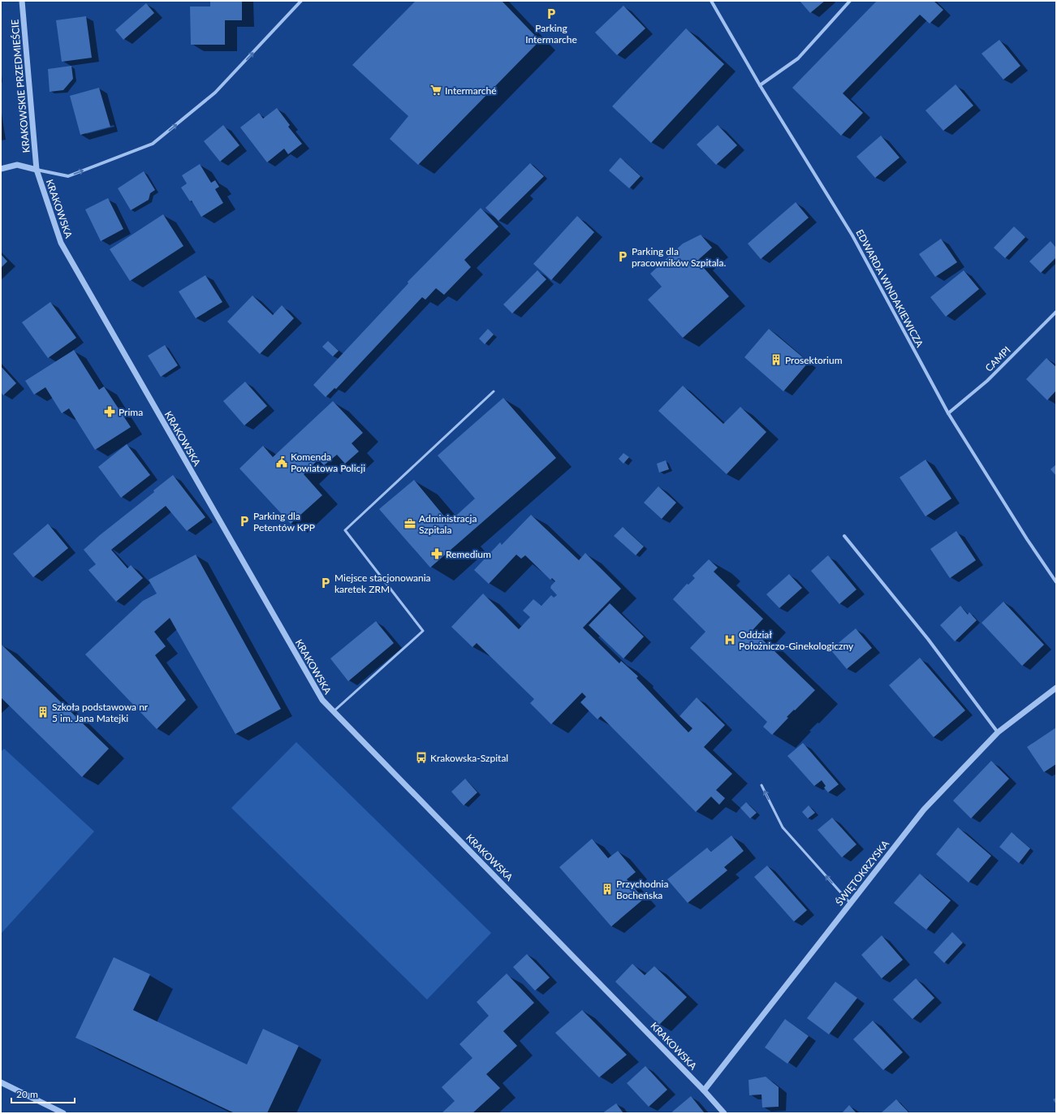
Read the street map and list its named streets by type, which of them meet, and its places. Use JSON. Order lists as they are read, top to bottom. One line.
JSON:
{"streets":{"street":["KRAKOWSKIE PRZEDMIEŚCIE","KRAKOWSKA","EDWARDA WINDAKIEWICZA","CAMPI","ŚWIĘTOKRZYSKA"]},"crossings":[["KRAKOWSKIE PRZEDMIEŚCIE","KRAKOWSKA"],["KRAKOWSKA","ŚWIĘTOKRZYSKA"],["EDWARDA WINDAKIEWICZA","CAMPI"]],"places":{"parking":["Parking Intermarche","Parking dla pracowników Szpitala.","Parking dla Petentów KPP","Miejsce stacjonowania karetek ZRM"],"supermarket":["Intermarché"],"building":["Prosektorium","Szkoła podstawowa nr 5 im. Jana Matejki","Przychodnia Bocheńska"],"pharmacy":["Prima","Remedium"],"public building":["Komenda Powiatowa Policji"],"office":["Administracja Szpitala"],"hospital":["Oddział Położniczo-Ginekologiczny"],"bus stop":["Krakowska-Szpital"]},"scale_bar":"20 m"}
